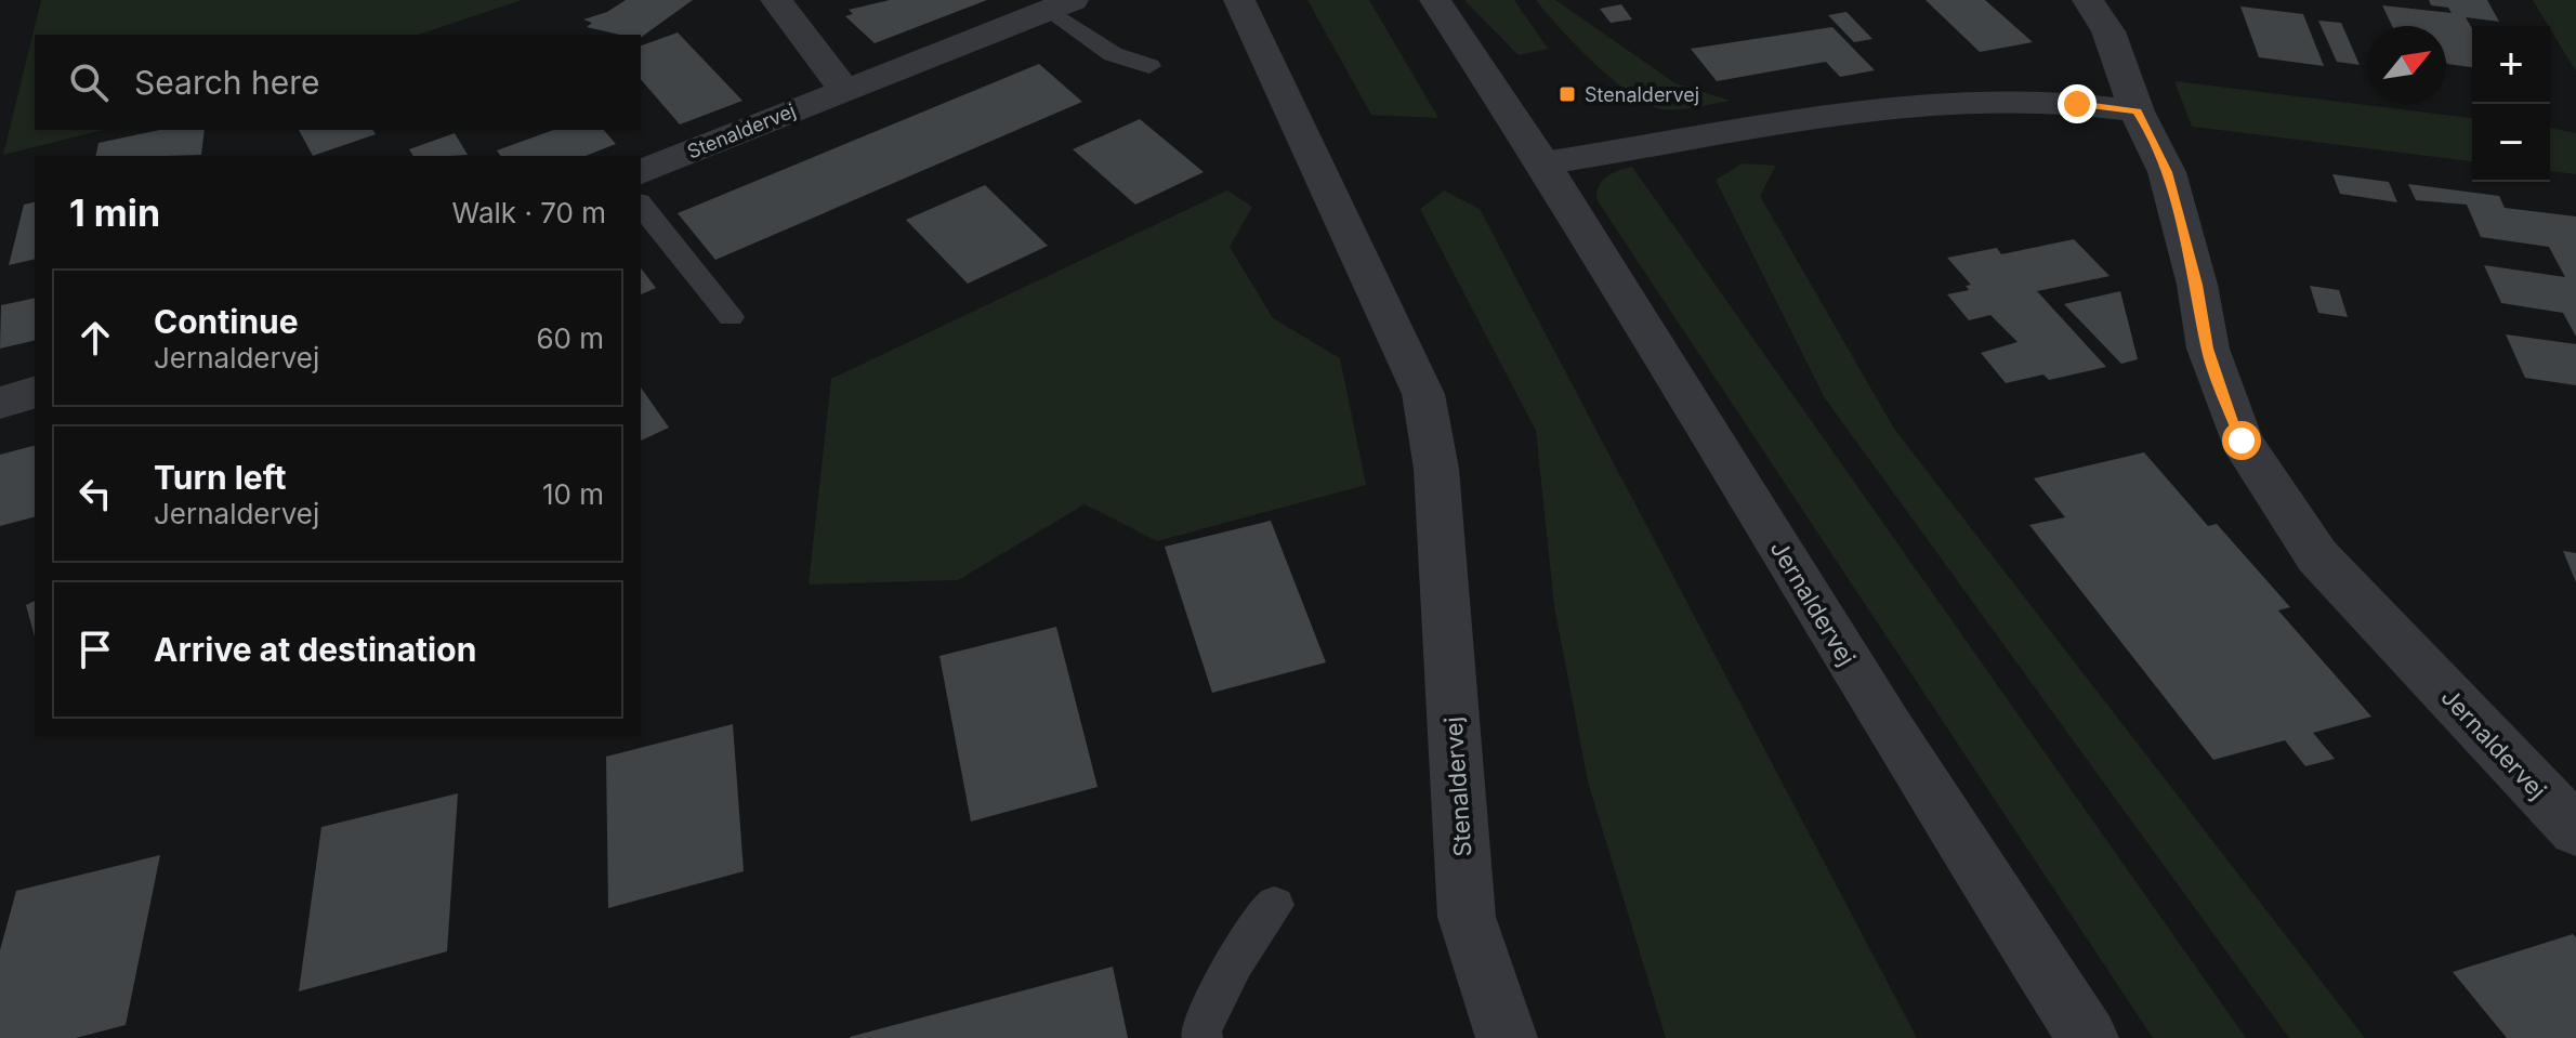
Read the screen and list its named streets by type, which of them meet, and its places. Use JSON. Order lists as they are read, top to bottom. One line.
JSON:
{"streets":{"street":["Stenaldervej","Jernaldervej"]},"places":{"transit":["Stenaldervej"]},"north":"top right","page":{"map_buttons":["+","−"],"search":"Search here","heading":["1 min","Walk · 70 m"],"list":[["Continue","Jernaldervej","60 m"],["Turn left","Jernaldervej","10 m"],"Arrive at destination"]}}
